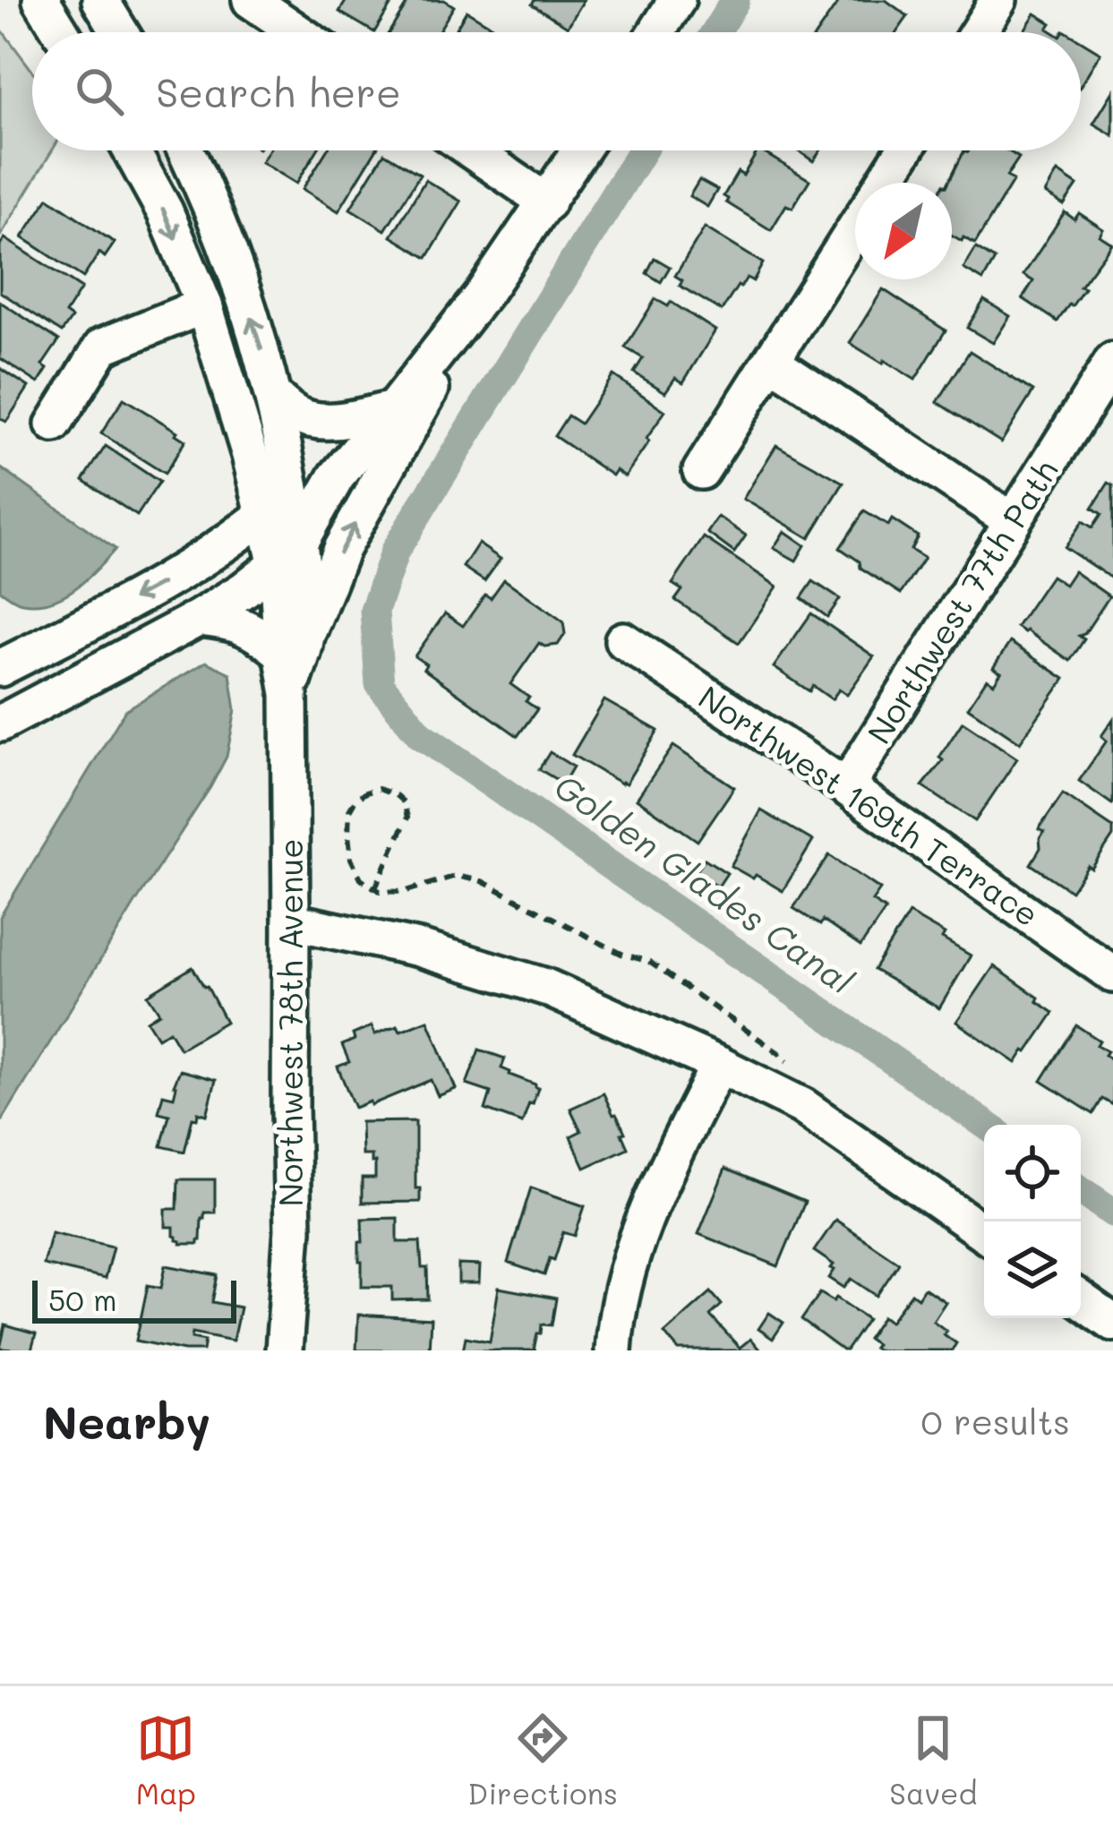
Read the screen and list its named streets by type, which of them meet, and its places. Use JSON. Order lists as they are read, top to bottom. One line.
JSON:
{"streets":{"street":["Northwest 77th Path","Northwest 169th Terrace","Northwest 78th Avenue"]},"crossings":[["Northwest 77th Path","Northwest 169th Terrace"]],"water":["Golden Glades Canal"],"scale_bar":"50 m","north":"bottom left","page":{"search":"Search here","scale":"50 m","heading":["Nearby","0 results"],"nav":["Map","Directions","Saved"]}}
